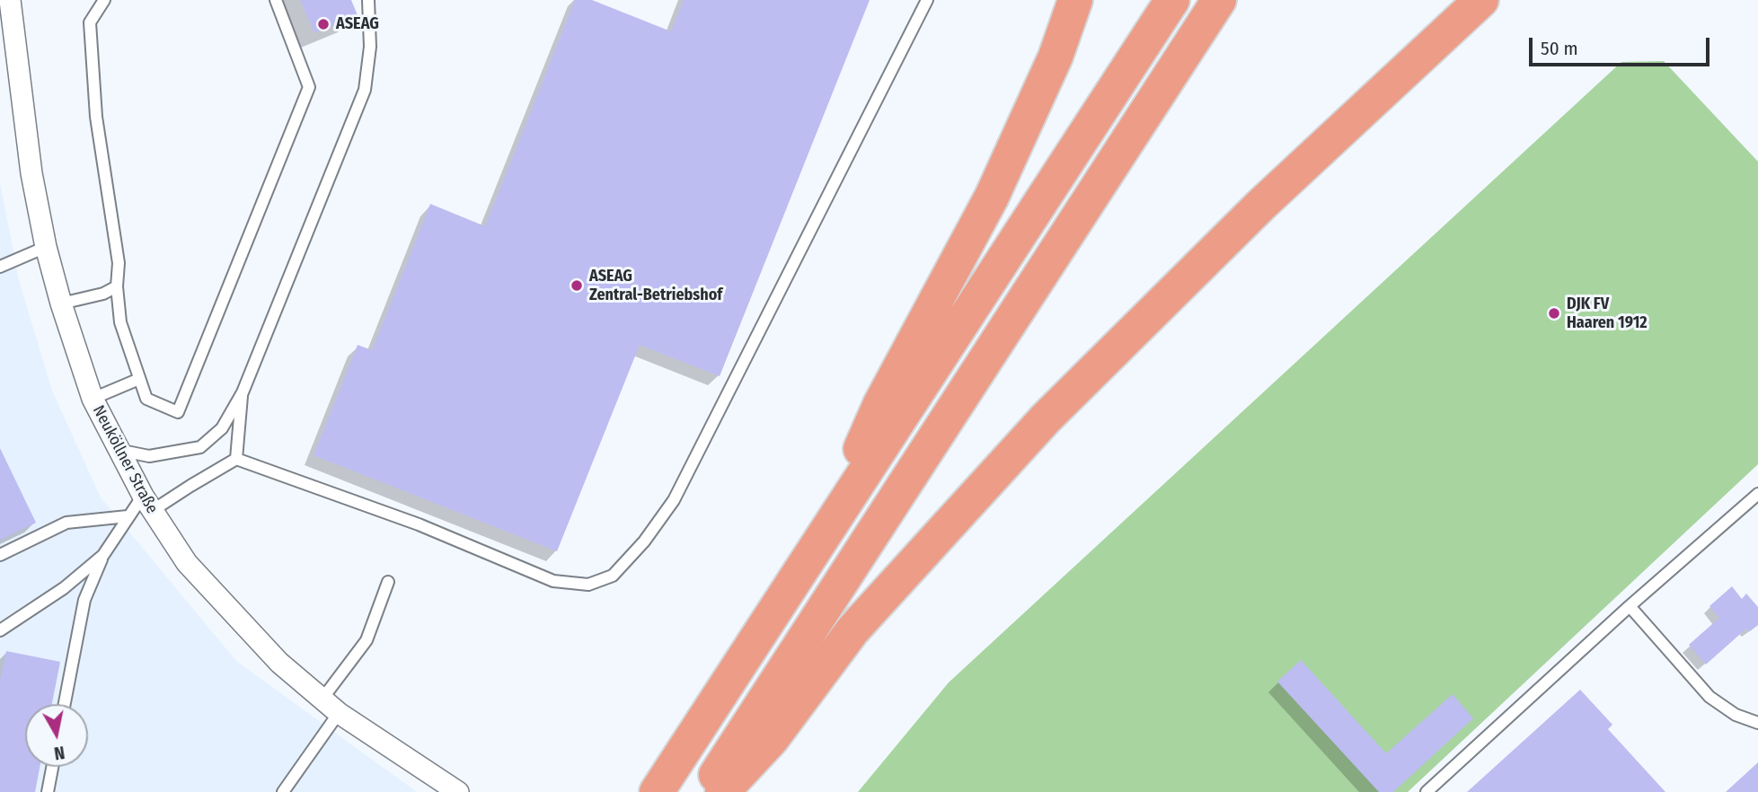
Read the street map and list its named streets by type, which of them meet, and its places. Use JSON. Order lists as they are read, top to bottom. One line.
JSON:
{"streets":{"street":["Neuköllner Straße"]},"places":["ASEAG","ASEAG Zentral-Betriebshof","DJK FV Haaren 1912"],"scale_bar":"50 m","north":"bottom"}
